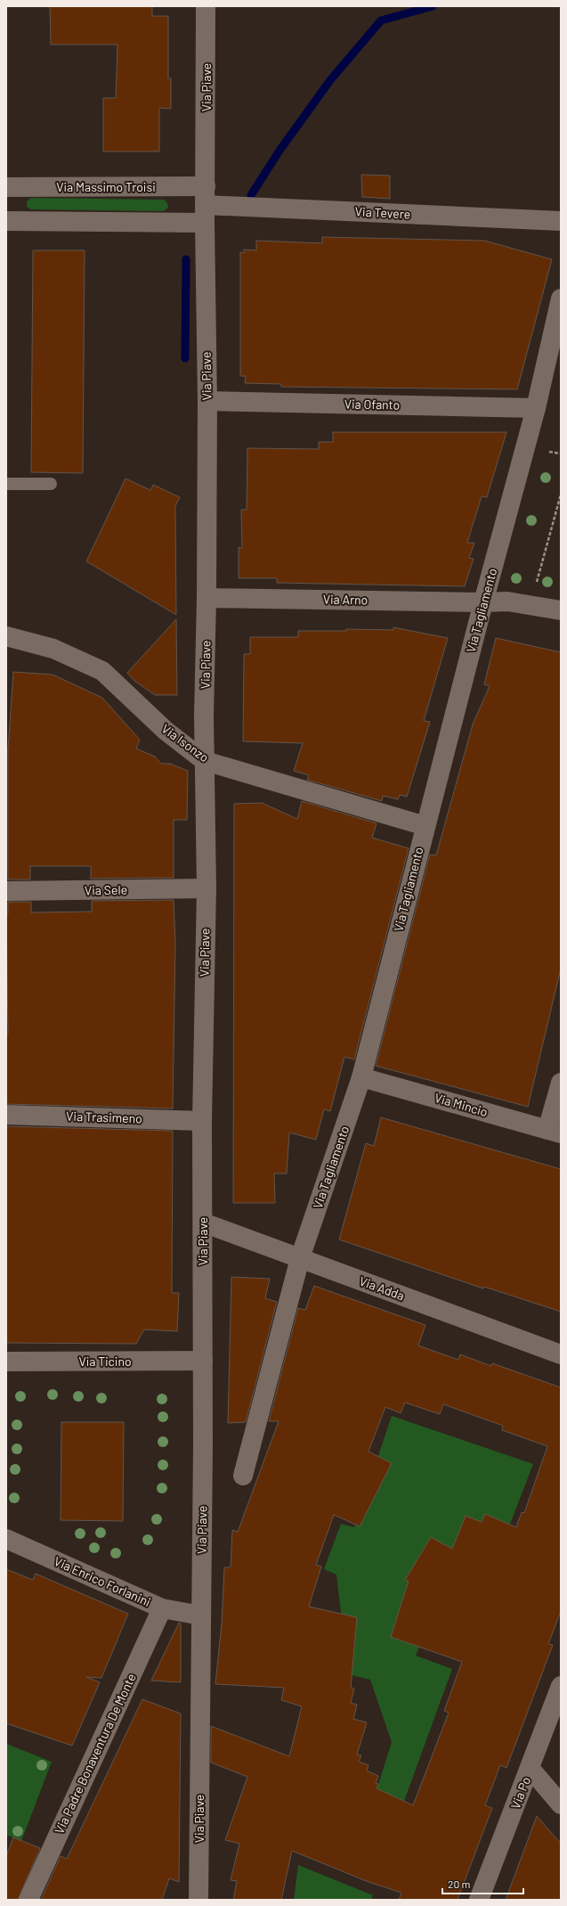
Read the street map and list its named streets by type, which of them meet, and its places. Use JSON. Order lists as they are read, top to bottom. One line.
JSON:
{"streets":{"street":["Via Piave","Via Massimo Troisi","Via Tevere","Via Ofanto","Via Arno","Via Tagliamento","Via Isonzo","Via Sele","Via Mincio","Via Trasimeno","Via Adda","Via Ticino","Via Enrico Forlanini","Via Padre Bonaventura De Monte","Via Po"]},"crossings":[["Via Piave","Via Massimo Troisi"],["Via Piave","Via Tevere"],["Via Piave","Via Ofanto"],["Via Piave","Via Arno"],["Via Piave","Via Isonzo"],["Via Piave","Via Sele"],["Via Piave","Via Trasimeno"],["Via Piave","Via Adda"],["Via Piave","Via Ticino"],["Via Piave","Via Enrico Forlanini"],["Via Massimo Troisi","Via Tevere"],["Via Ofanto","Via Tagliamento"],["Via Arno","Via Tagliamento"],["Via Tagliamento","Via Isonzo"],["Via Tagliamento","Via Mincio"],["Via Tagliamento","Via Adda"],["Via Enrico Forlanini","Via Padre Bonaventura De Monte"]],"scale_bar":"20 m"}
